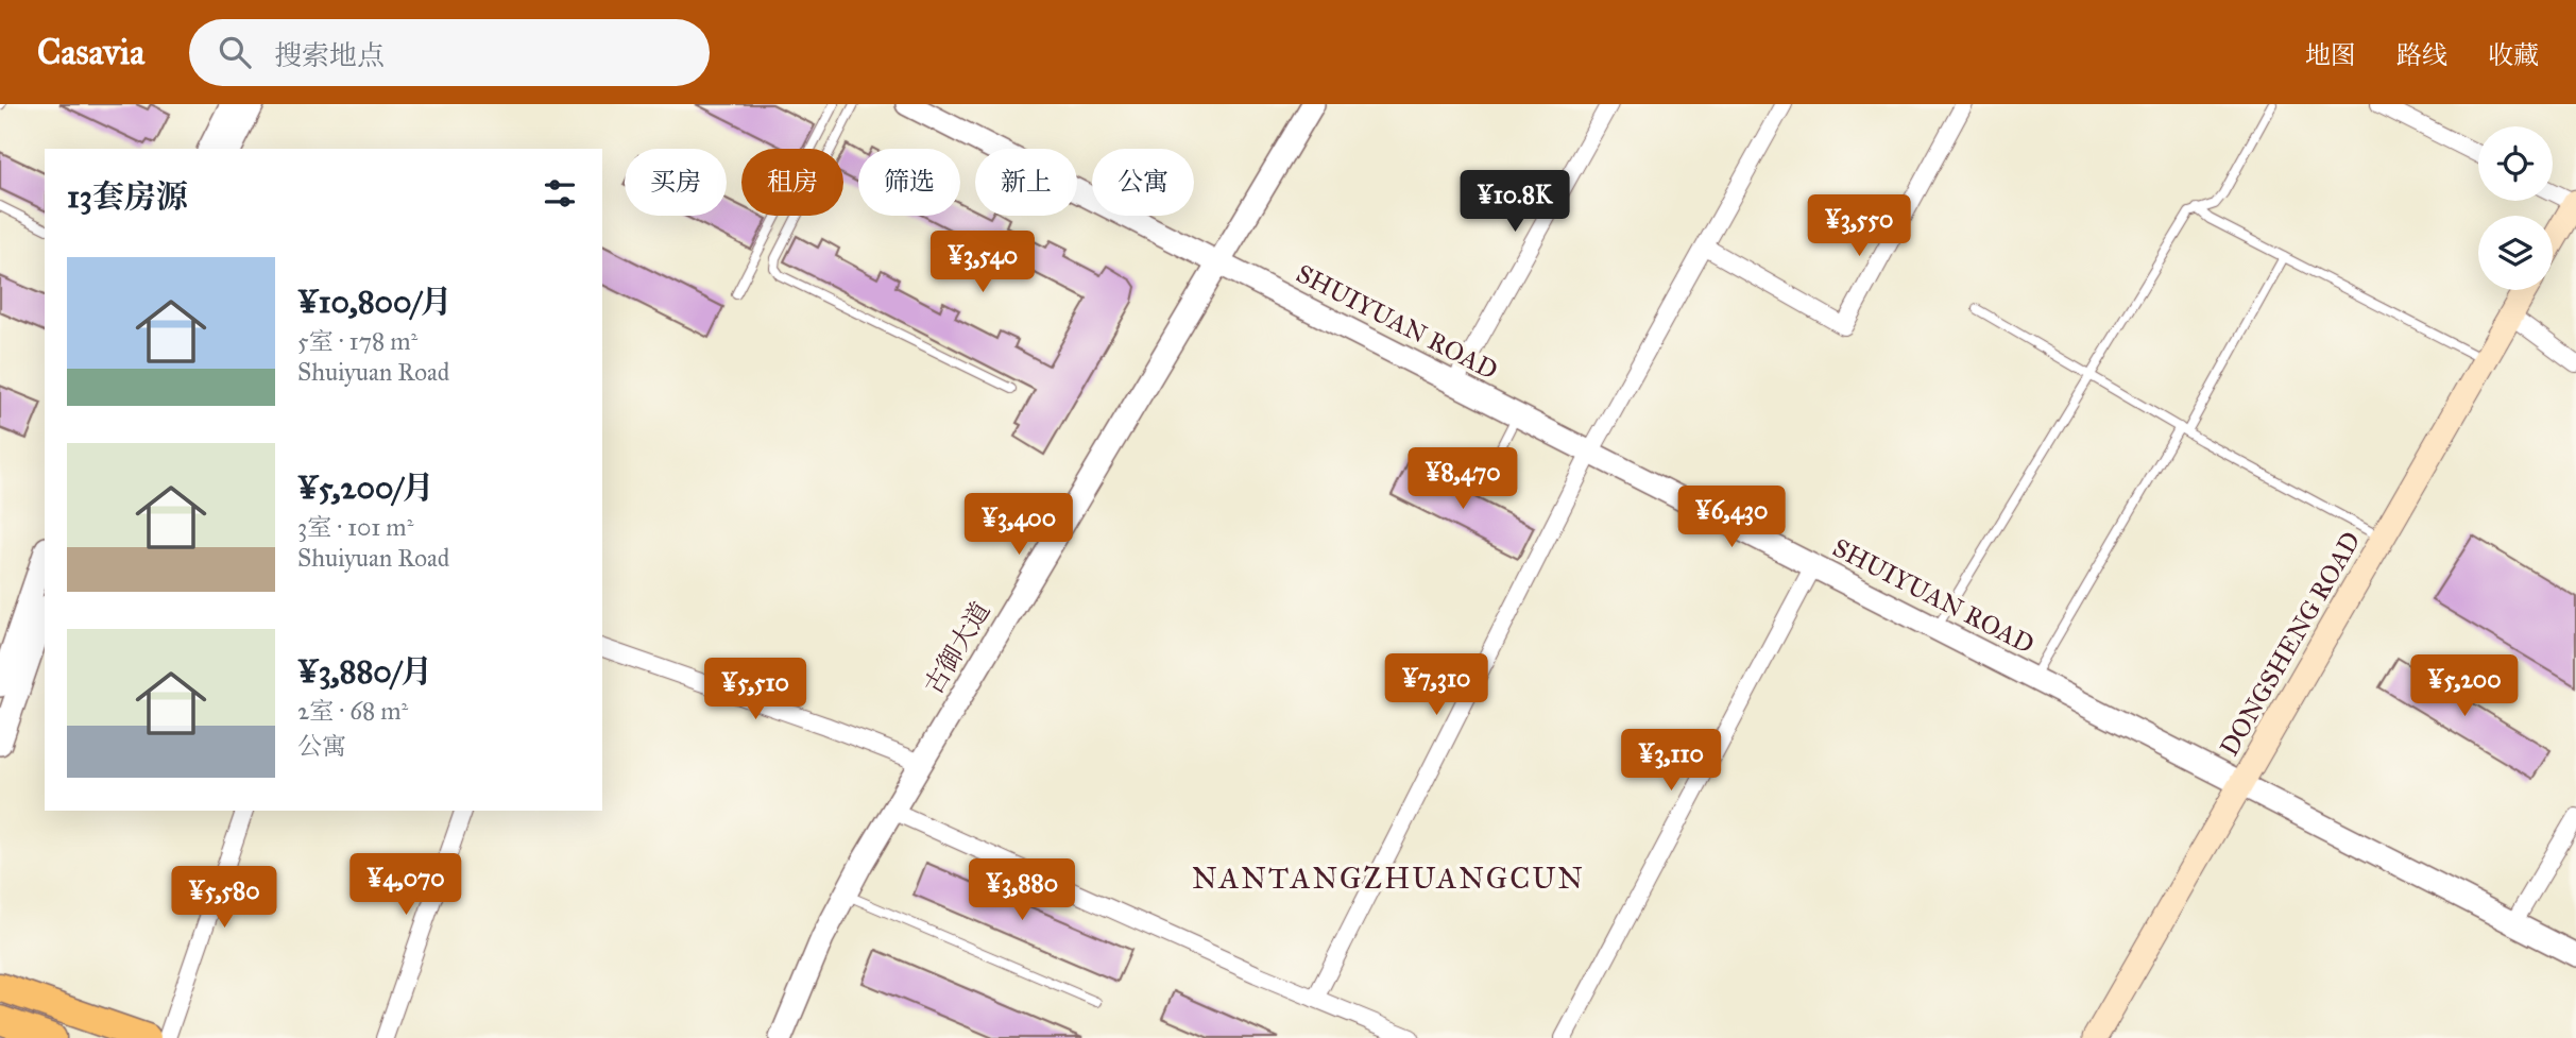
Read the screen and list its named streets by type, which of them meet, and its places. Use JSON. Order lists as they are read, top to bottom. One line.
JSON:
{"streets":{"main road":["DONGSHENG ROAD"],"street":["SHUIYUAN ROAD","古御大道"]},"crossings":[["SHUIYUAN ROAD","DONGSHENG ROAD"],["SHUIYUAN ROAD","古御大道"]],"districts":["NANTANGZHUANGCUN"],"page":{"header":"Casavia","search":"搜索地点","nav":["地图","路线","收藏"],"chip":["买房","租房","筛选","新上","公寓"],"heading":"13套房源","price":["¥10.8K","¥3,550","¥3,540","¥8,470","¥6,430","¥3,400","¥7,310","¥5,200","¥5,510","¥3,110","¥4,070","¥3,880","¥5,580"],"list":[{"name":"¥10,800/月","note":"5室 · 178 m² · Shuiyuan Road"},{"name":"¥5,200/月","note":"3室 · 101 m² · Shuiyuan Road"},{"name":"¥3,880/月","note":"2室 · 68 m² · 公寓"}]}}
